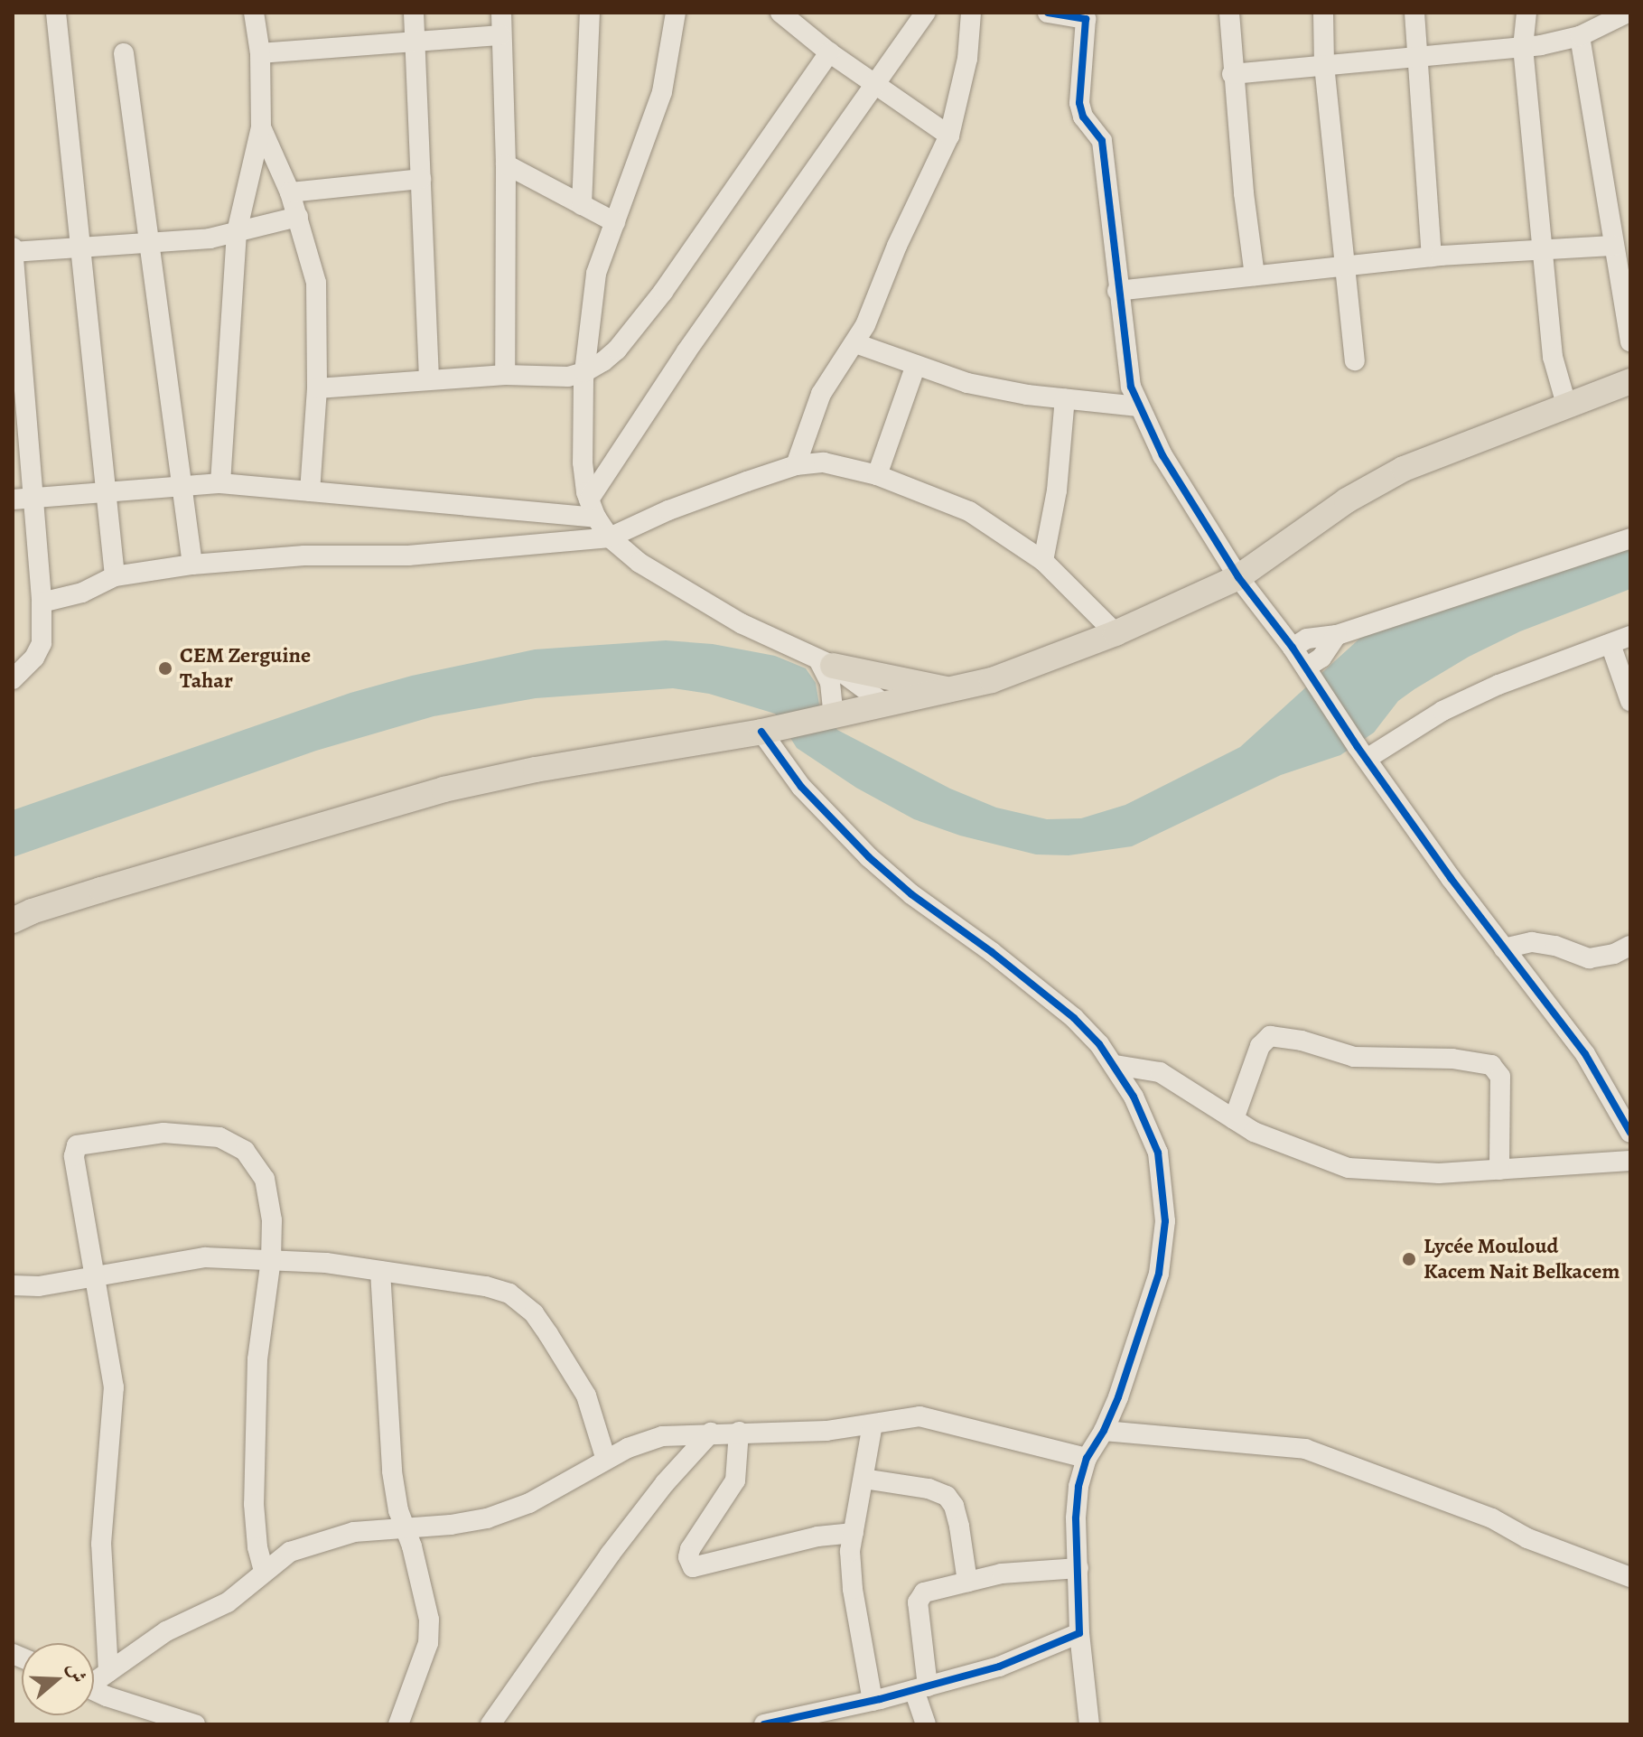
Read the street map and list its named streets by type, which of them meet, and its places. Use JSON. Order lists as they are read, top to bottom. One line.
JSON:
{"places":["CEM Zerguine Tahar","Lycée Mouloud Kacem Nait Belkacem"],"north":"right"}
